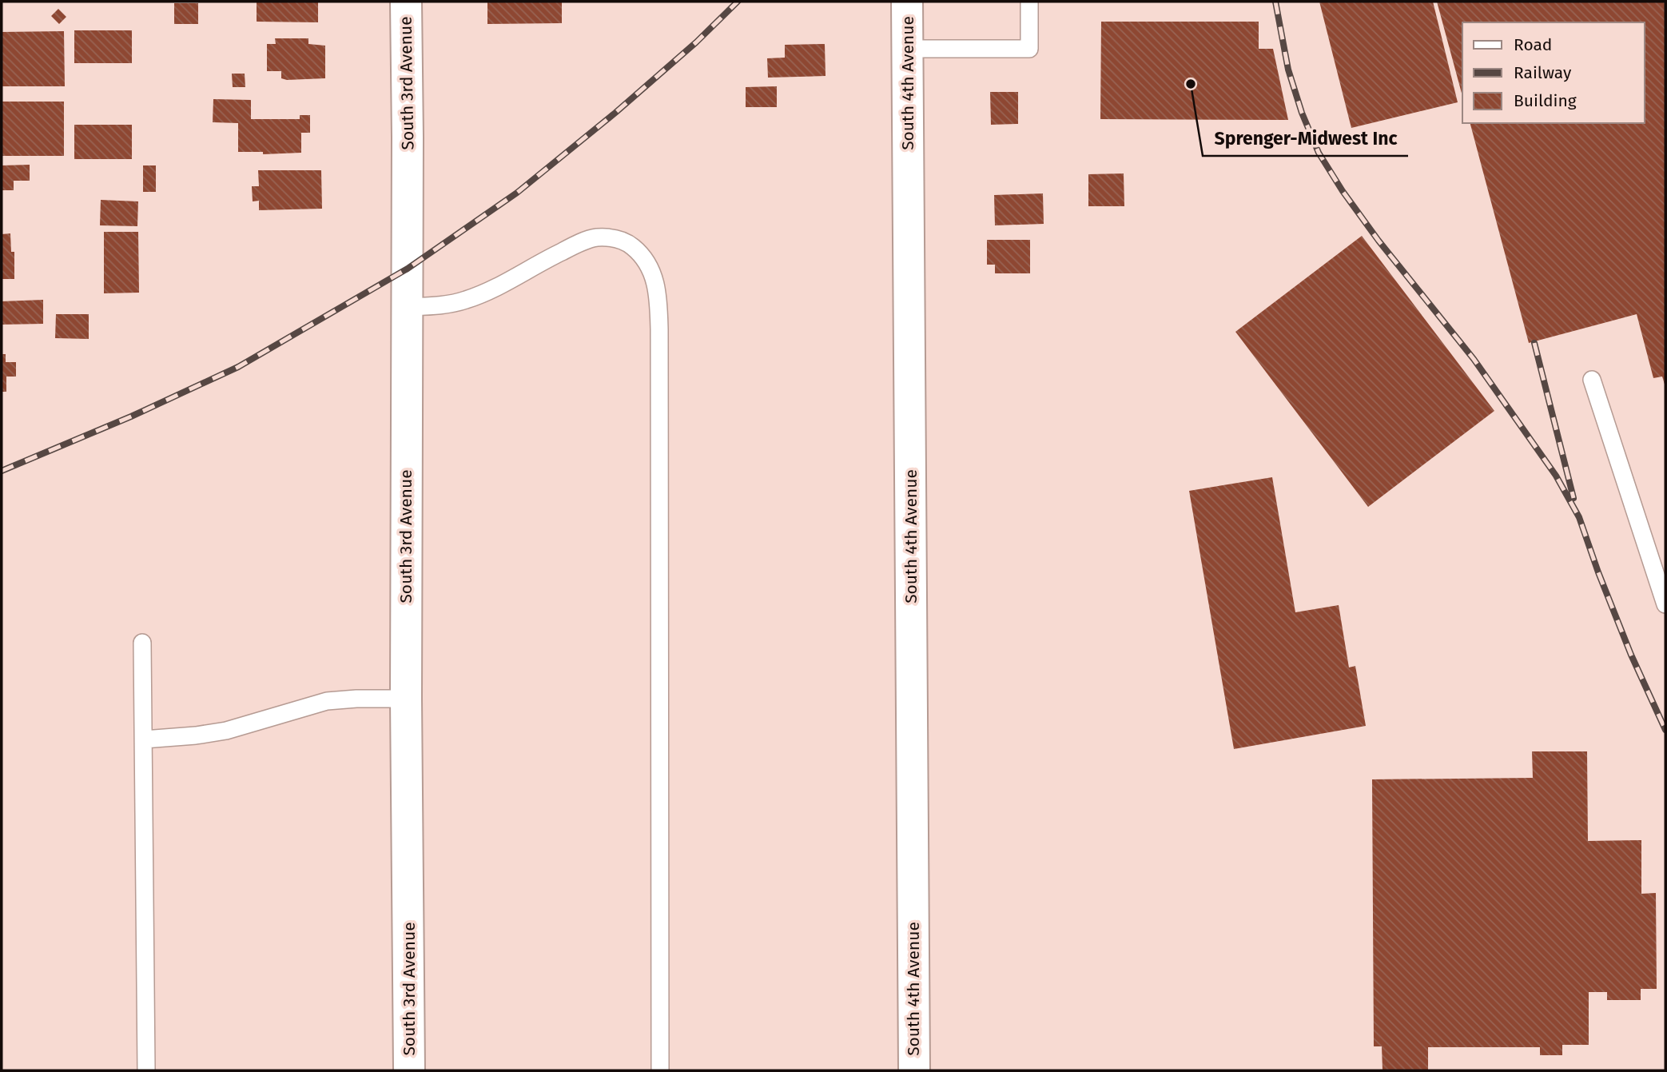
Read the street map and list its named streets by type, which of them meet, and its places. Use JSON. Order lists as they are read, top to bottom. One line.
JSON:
{"streets":{"street":["South 3rd Avenue","South 4th Avenue"]},"places":["Sprenger-Midwest Inc"],"legend":["Road","Railway","Building"]}
